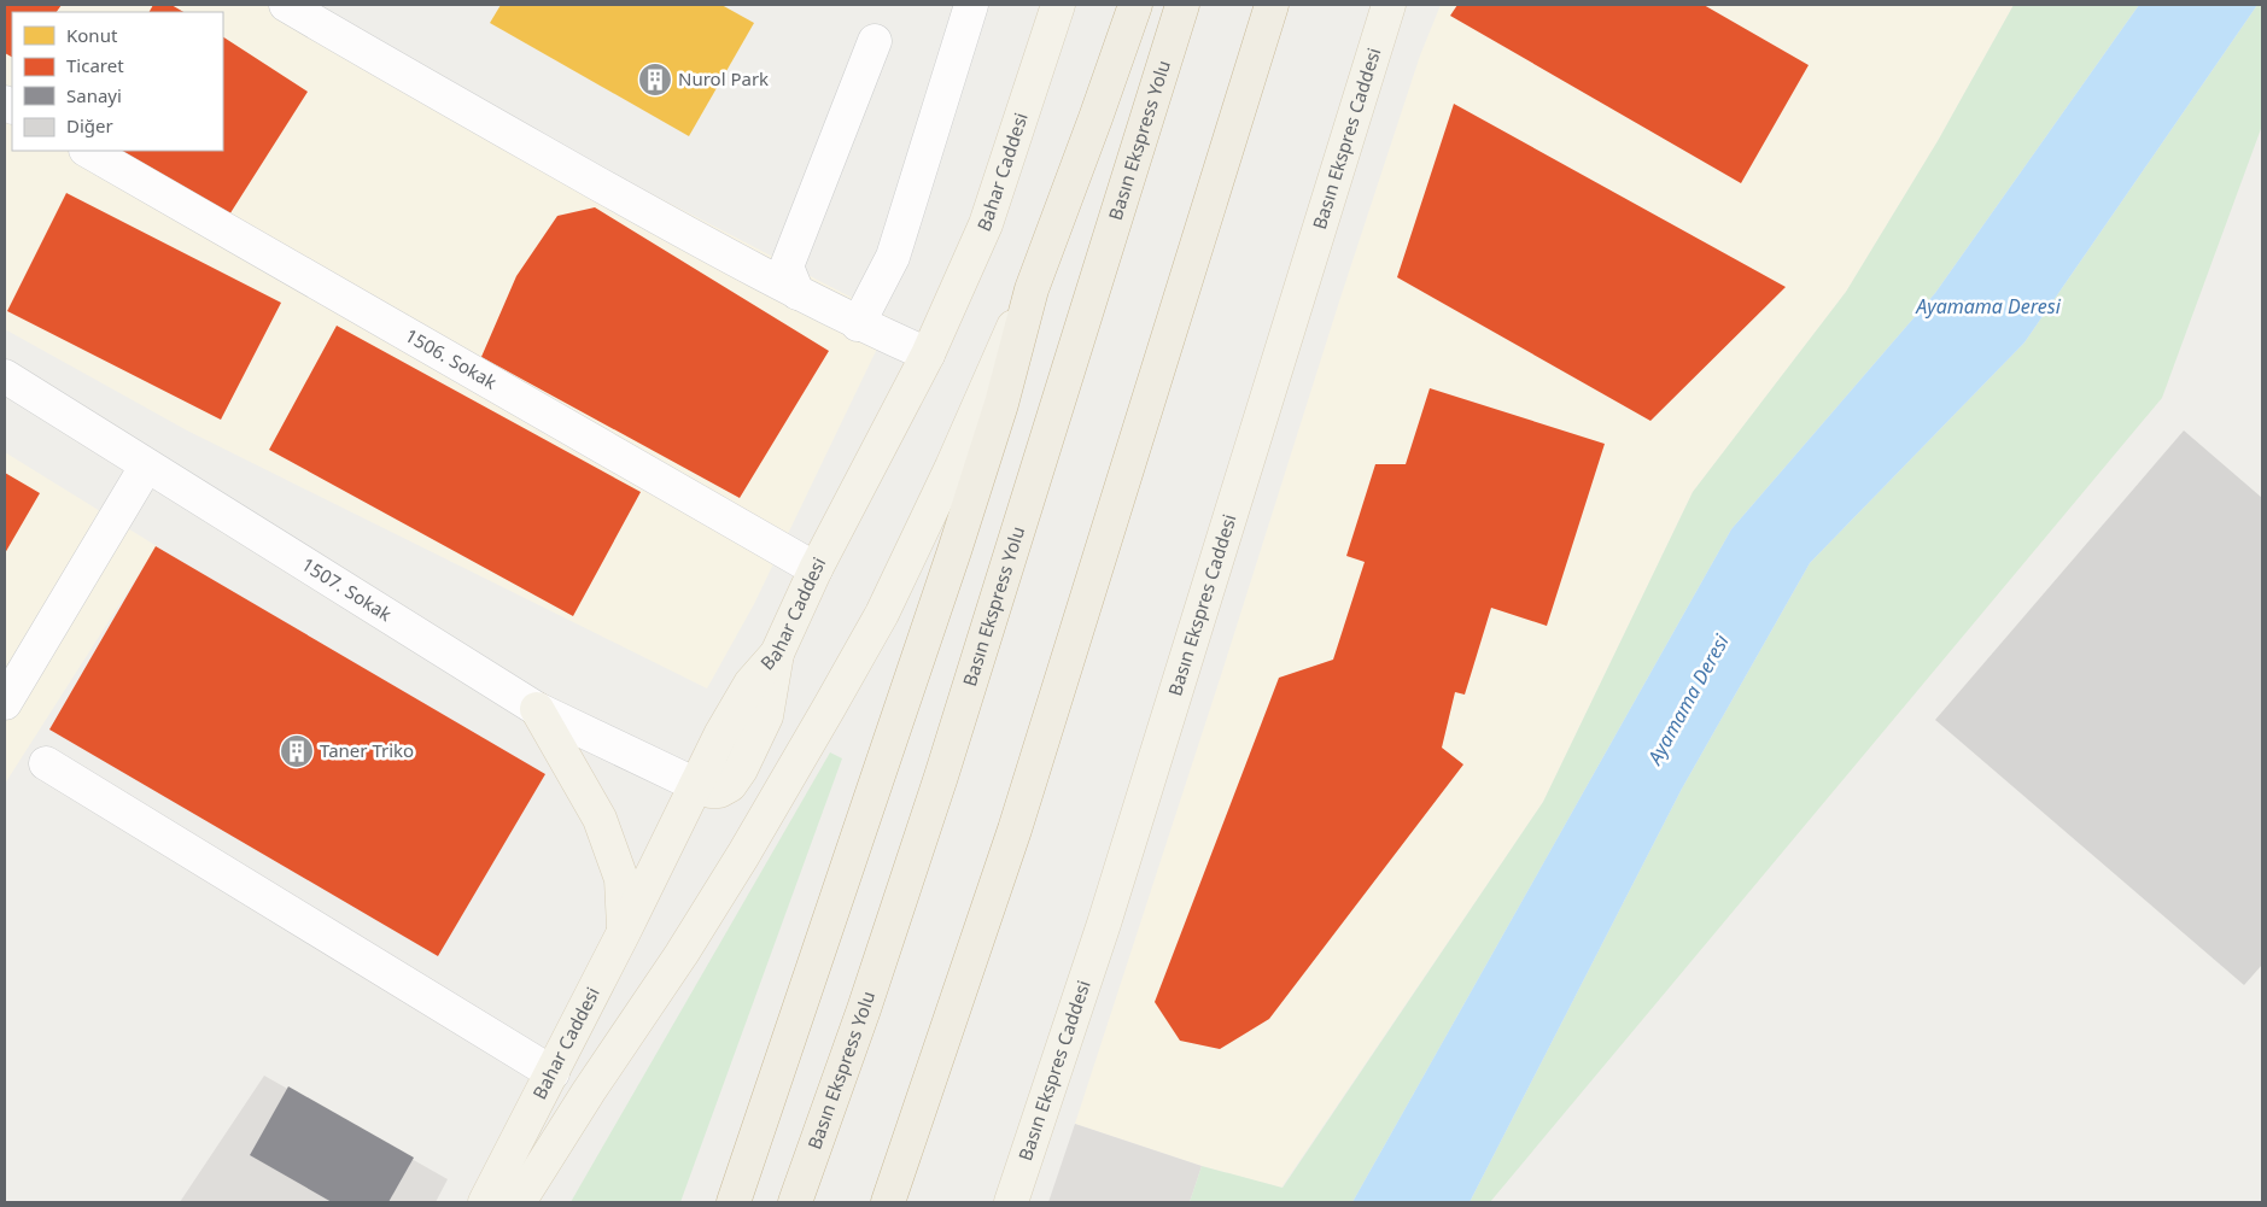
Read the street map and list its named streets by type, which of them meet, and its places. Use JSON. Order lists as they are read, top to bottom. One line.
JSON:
{"streets":{"highway":["Basın Ekspress Yolu"],"main road":["Basın Ekspres Caddesi","Bahar Caddesi"],"street":["1506. Sokak","1507. Sokak"]},"crossings":[["Bahar Caddesi","1506. Sokak"],["Bahar Caddesi","1507. Sokak"]],"water":["Ayamama Deresi"],"places":{"building":["Nurol Park","Taner Triko"]},"legend":["Konut","Ticaret","Sanayi","Diğer"]}
